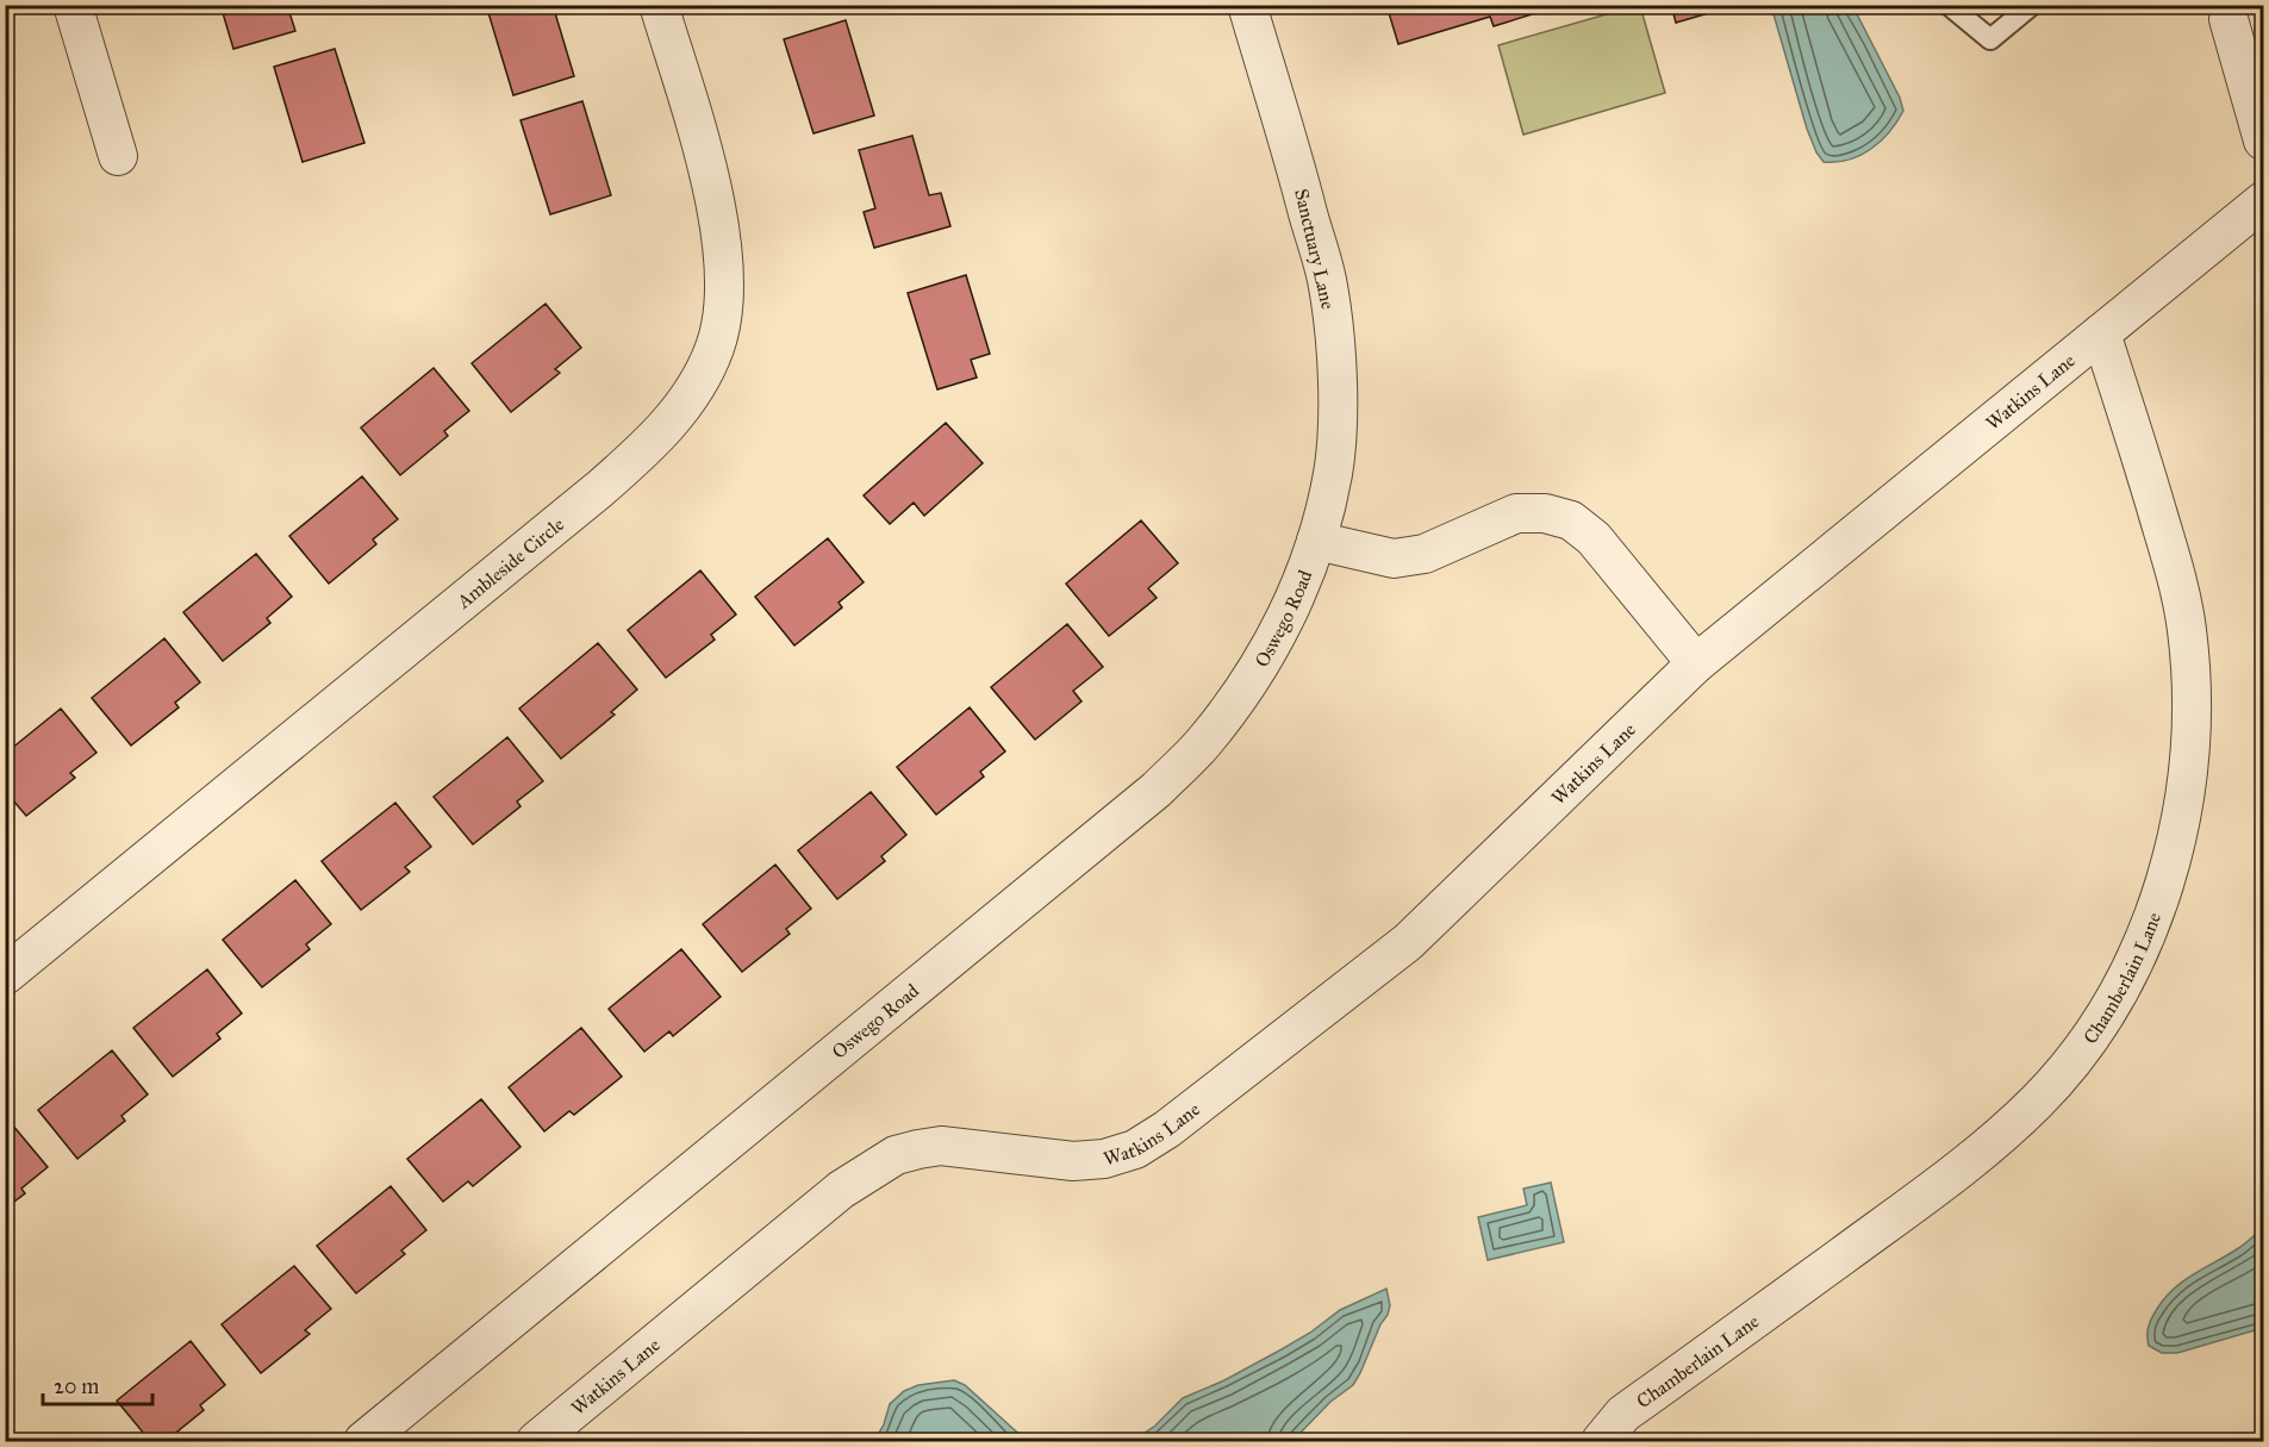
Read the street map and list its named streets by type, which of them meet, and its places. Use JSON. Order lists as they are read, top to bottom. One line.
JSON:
{"streets":{"street":["Sanctuary Lane","Watkins Lane","Ambleside Circle","Oswego Road","Chamberlain Lane"]},"crossings":[["Sanctuary Lane","Oswego Road"],["Watkins Lane","Chamberlain Lane"]],"scale_bar":"20 m"}
